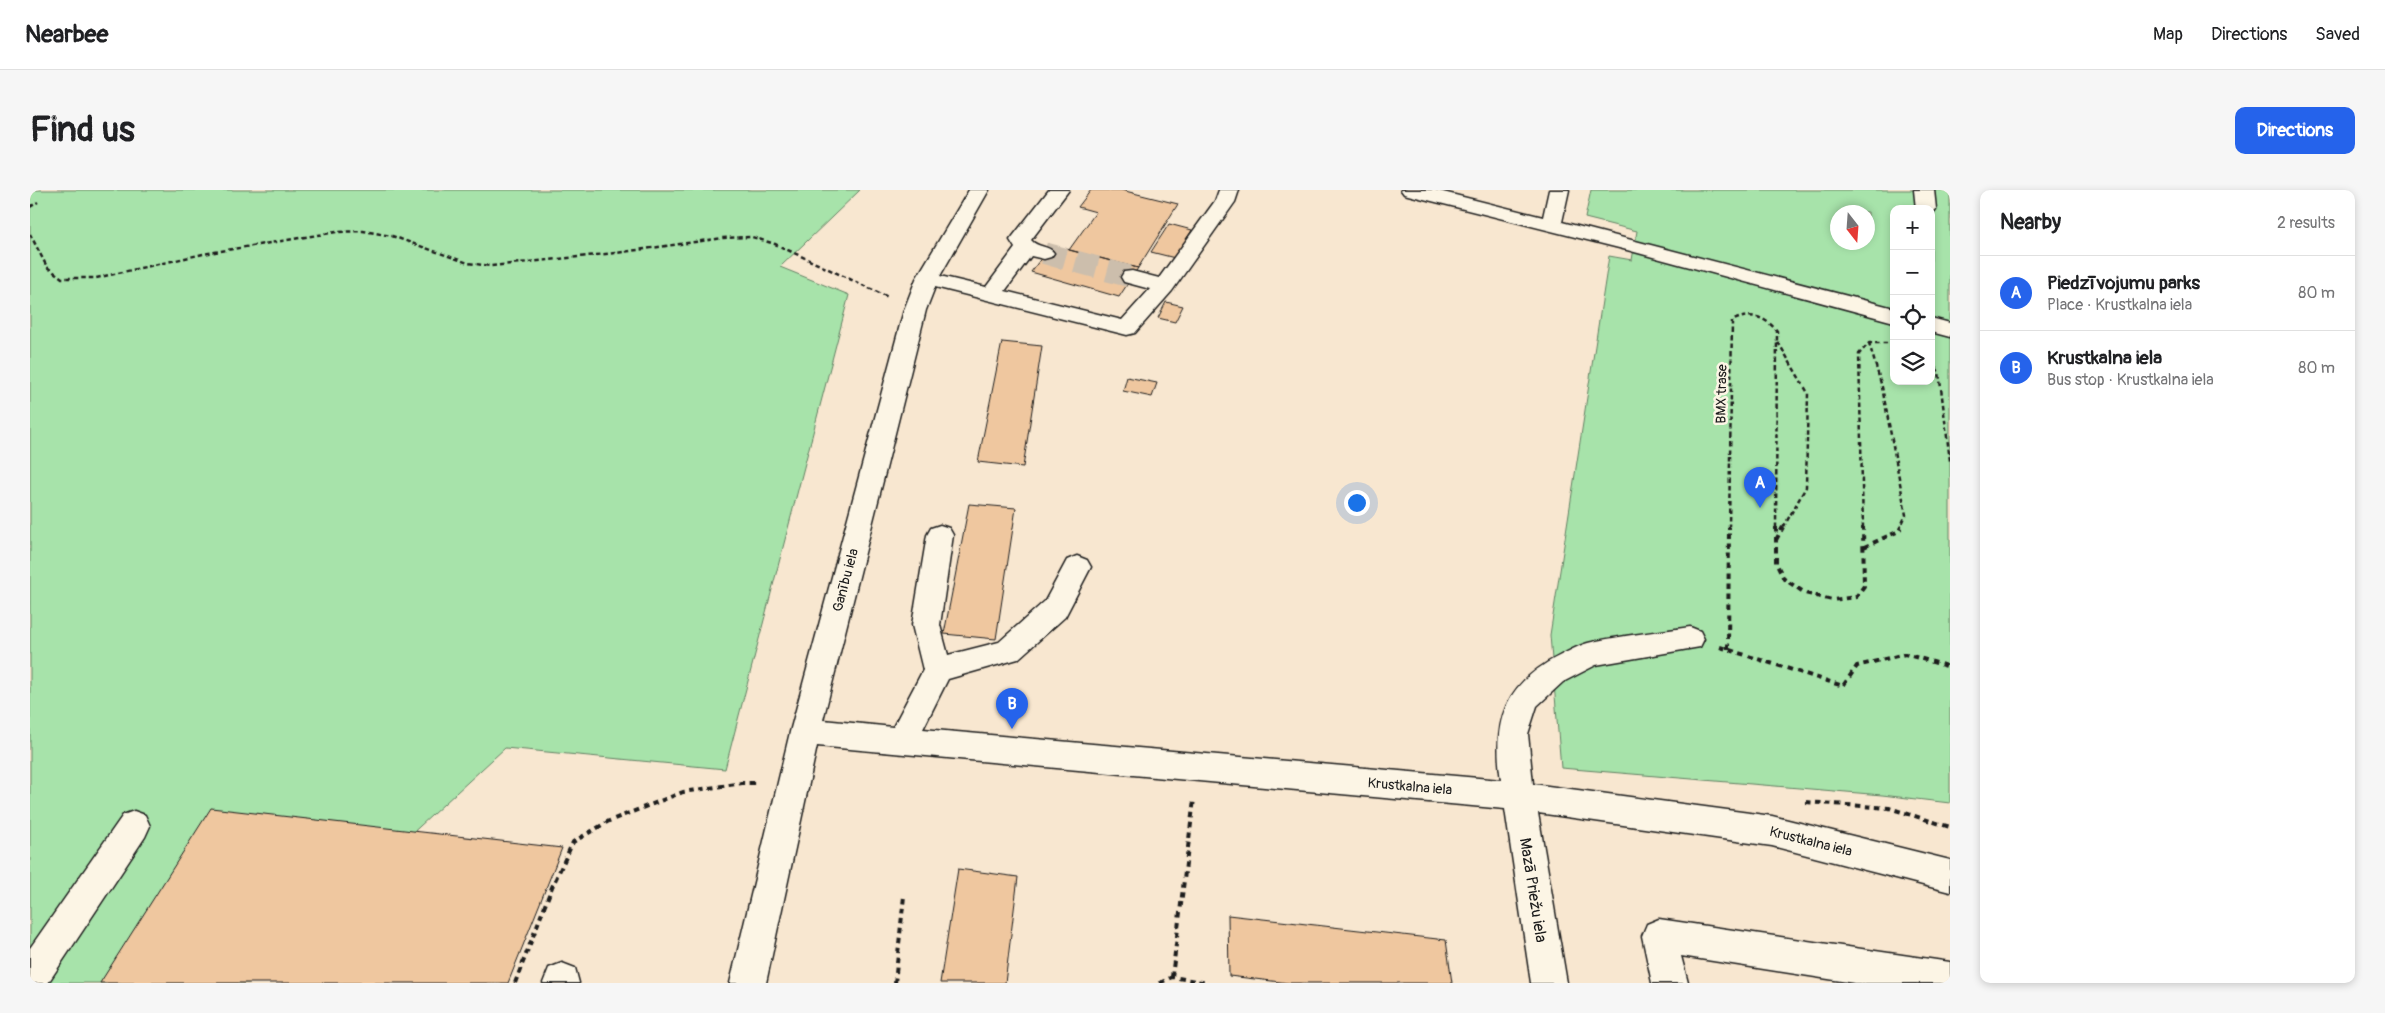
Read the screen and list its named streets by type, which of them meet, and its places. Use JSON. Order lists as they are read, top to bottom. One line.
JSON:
{"streets":{"street":["Ganību iela","Krustkalna iela","Mazā Priežu iela"],"path":["BMX trase"]},"crossings":[["Ganību iela","Krustkalna iela"],["Krustkalna iela","Mazā Priežu iela"]],"north":"bottom","page":{"header":"Nearbee","nav":["Map","Directions","Saved"],"buttons":"Directions","title":"Find us","heading":["Nearby","2 results"],"map_buttons":["+","−"],"list":[{"mark":"A","name":"Piedzīvojumu parks","note":"Place · Krustkalna iela","value":"80 m"},{"mark":"B","name":"Krustkalna iela","note":"Bus stop · Krustkalna iela","value":"80 m"}],"pins":["A","B"]}}
